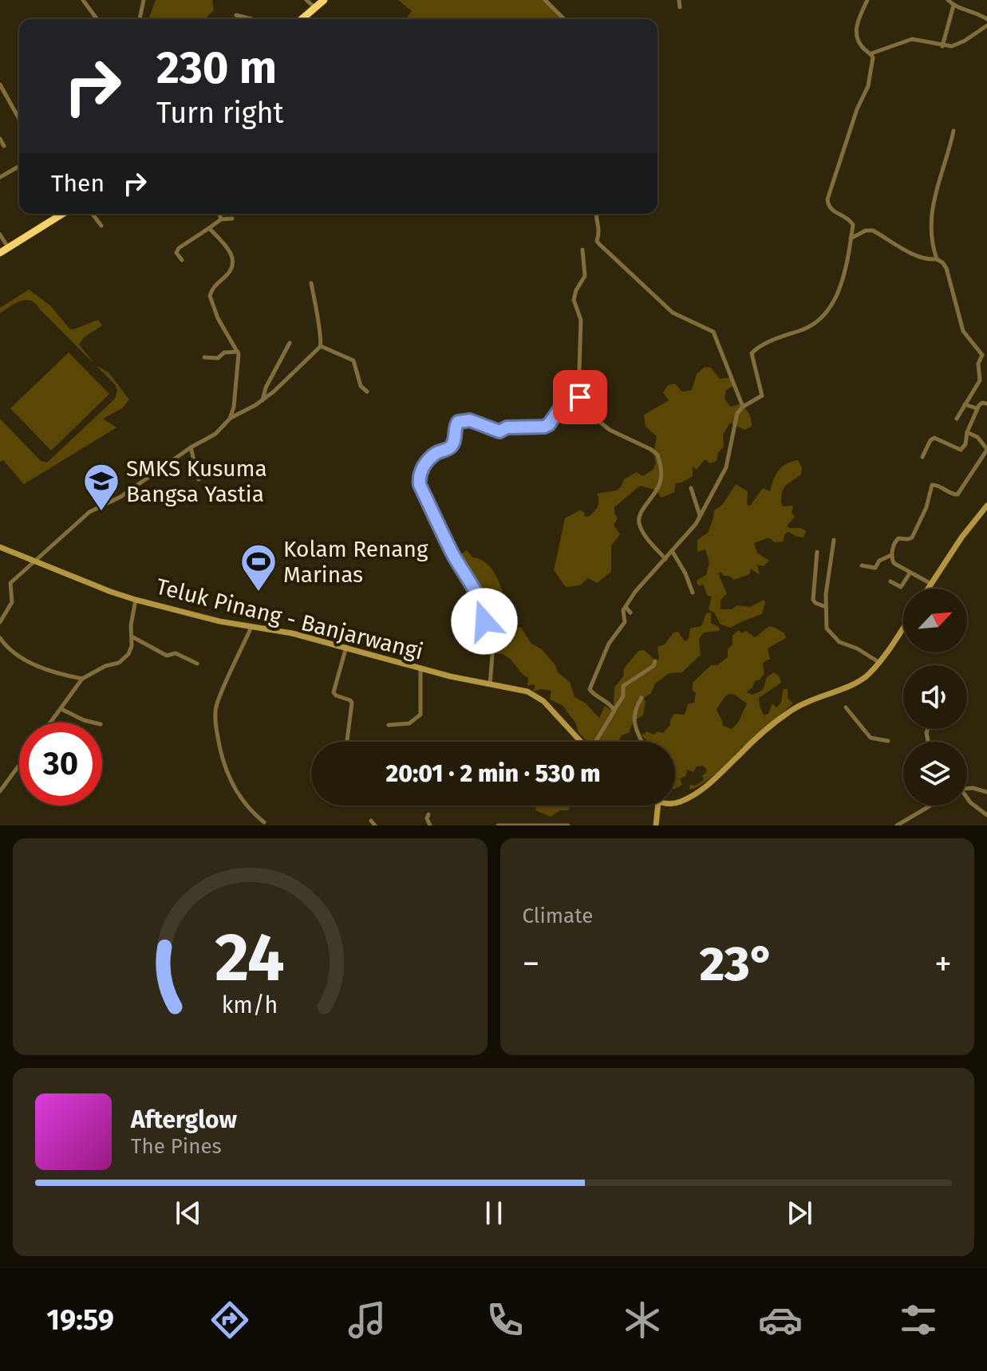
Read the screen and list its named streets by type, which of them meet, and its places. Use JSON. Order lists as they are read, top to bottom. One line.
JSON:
{"streets":{"main road":["Teluk Pinang - Banjarwangi"]},"places":{"school or university":["SMKS Kusuma Bangsa Yastia"],"sports":["Kolam Renang Marinas"]},"north":"top right","page":{"turn":["230 m","Turn right"],"then":"Then","limit":"30","trip":"20:01 · 2 min · 530 m","tile":"Climate","heat":["−","23°","+"],"song":["Afterglow","The Pines"],"tabs":"19:59","gauge":["24","km/h"]}}
